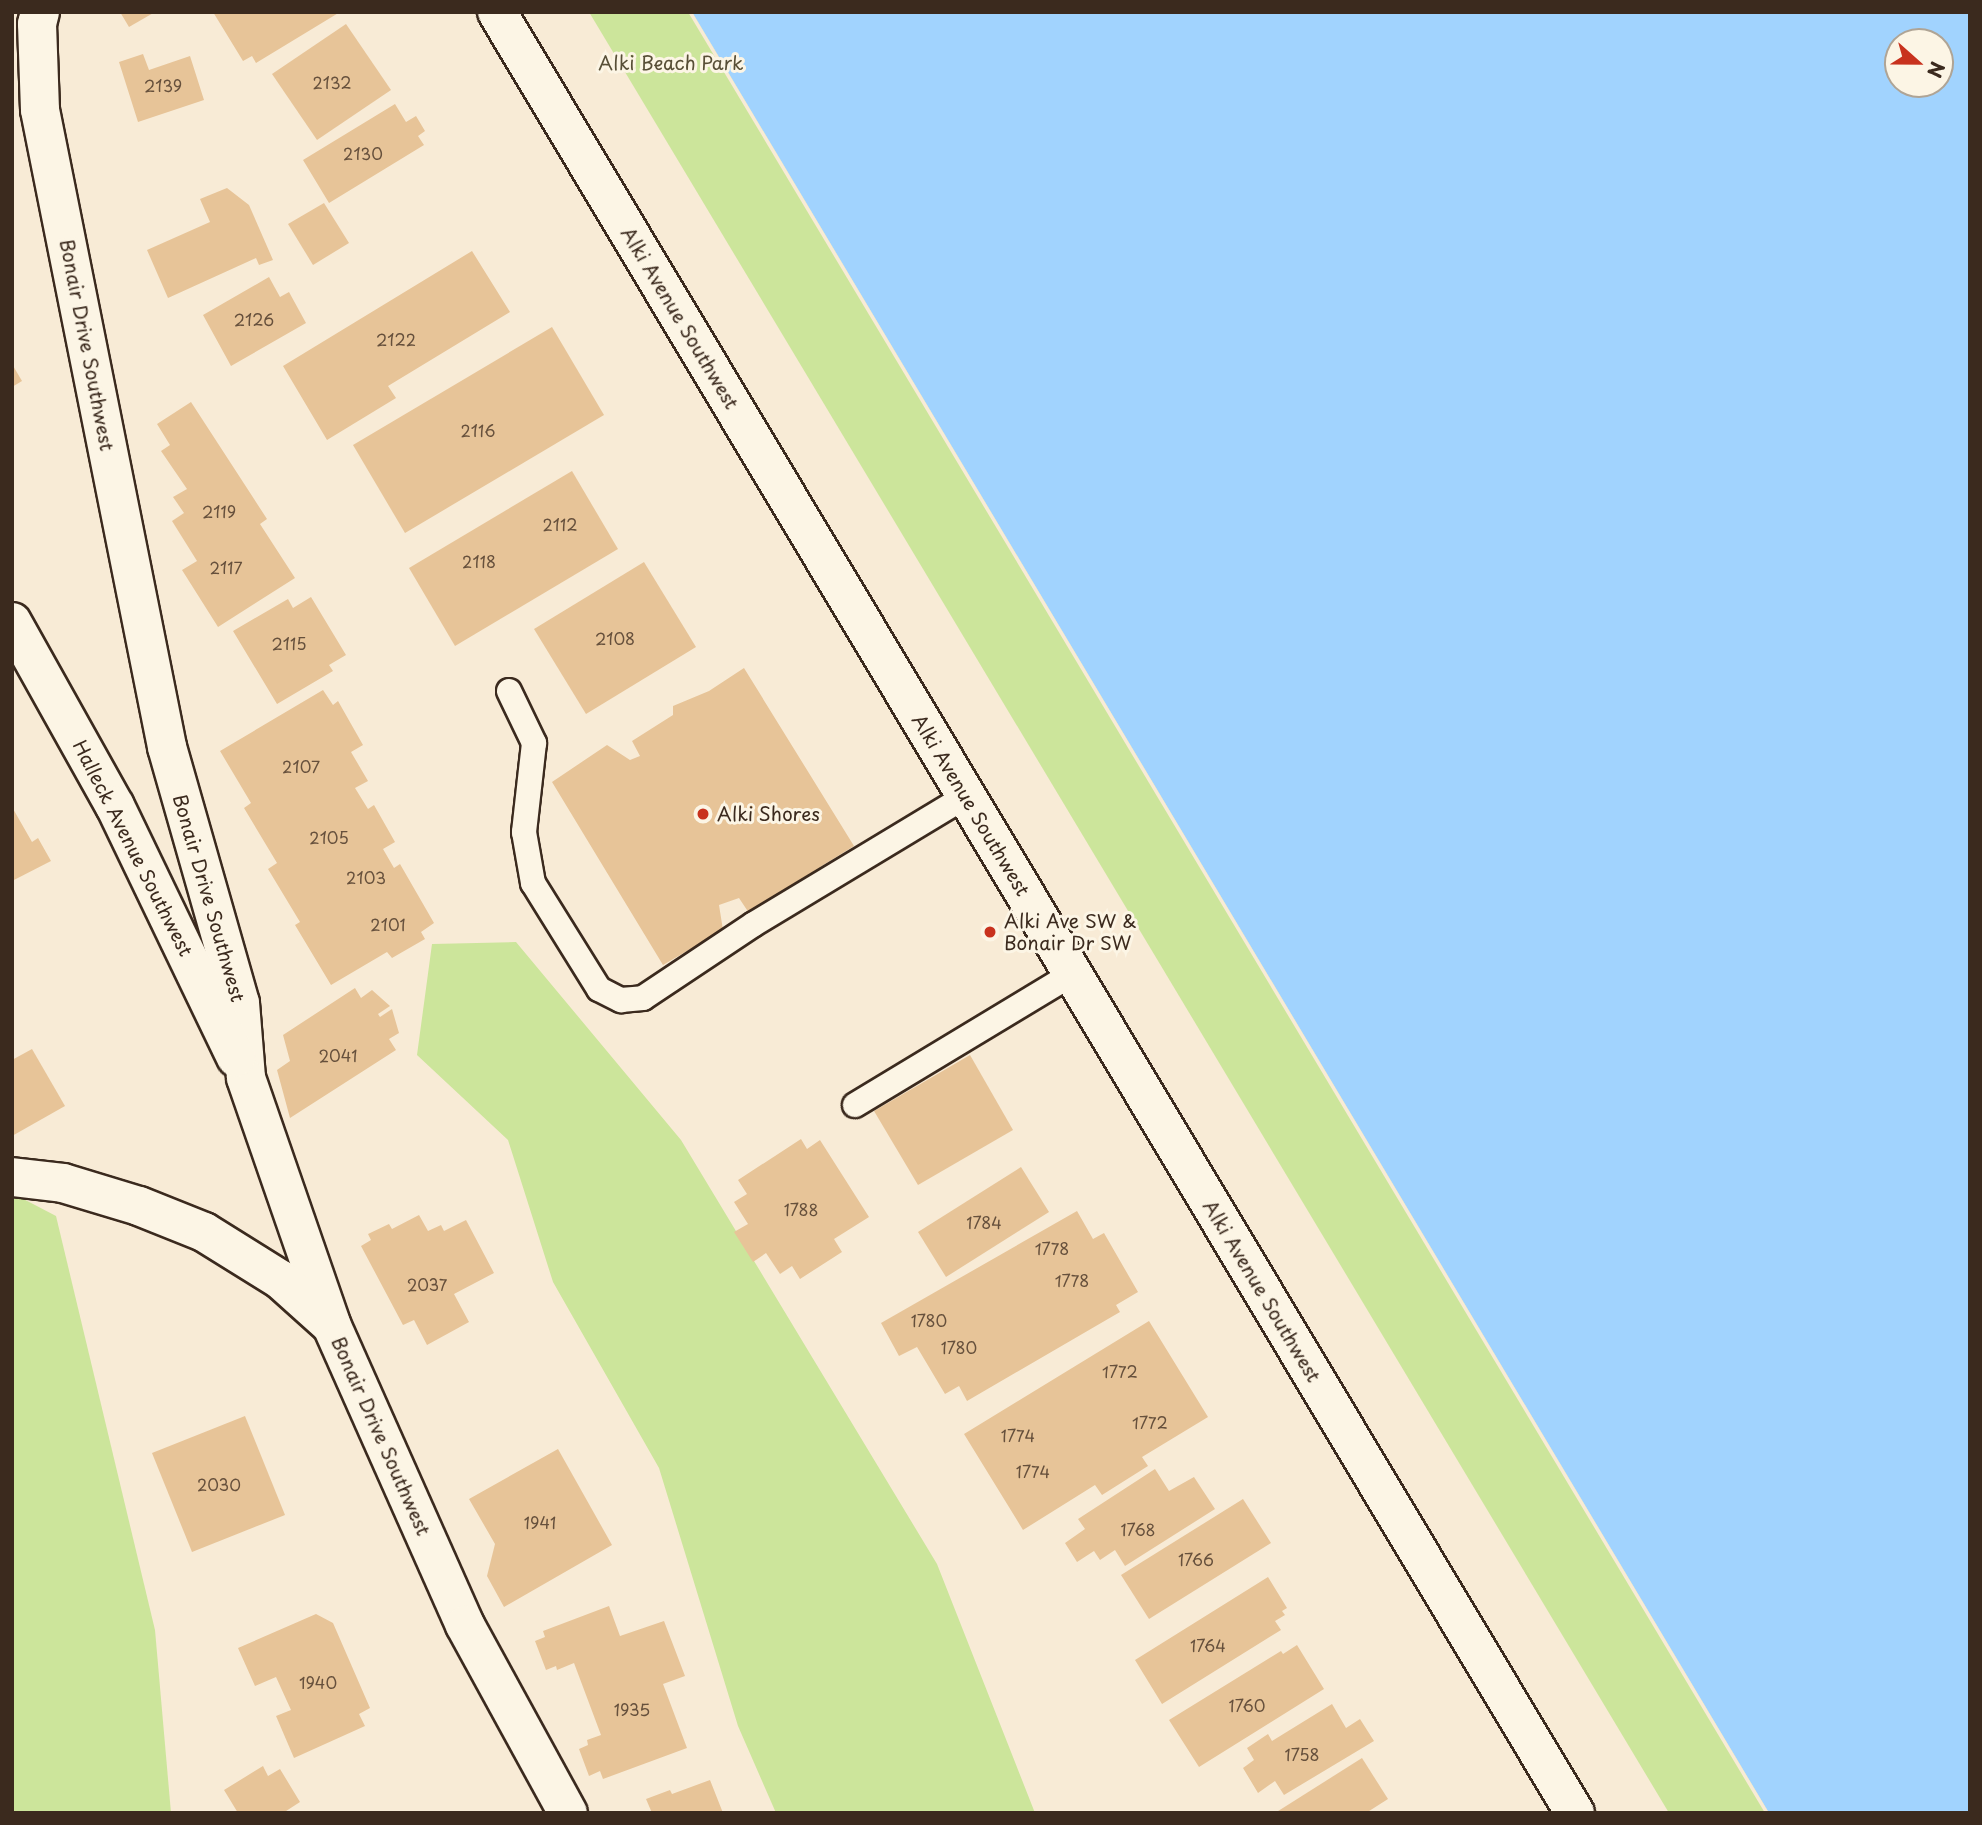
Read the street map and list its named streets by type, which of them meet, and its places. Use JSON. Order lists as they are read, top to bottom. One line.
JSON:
{"streets":{"street":["Alki Avenue Southwest","Bonair Drive Southwest","Halleck Avenue Southwest"]},"crossings":[["Bonair Drive Southwest","Halleck Avenue Southwest"]],"parks":["Alki Beach Park"],"places":["Alki Shores","Alki Ave SW & Bonair Dr SW"],"house_numbers":["2132","2139","2130","2126","2122","2116","2119","2112","2118","2117","2108","2115","2107","2105","2103","2101","2041","1788","1784","1778","1778","2037","1780","1780","1772","1772","1774","1774","2030","1941","1768","1766","1764","1940","1760","1935","1758"],"north":"right"}
